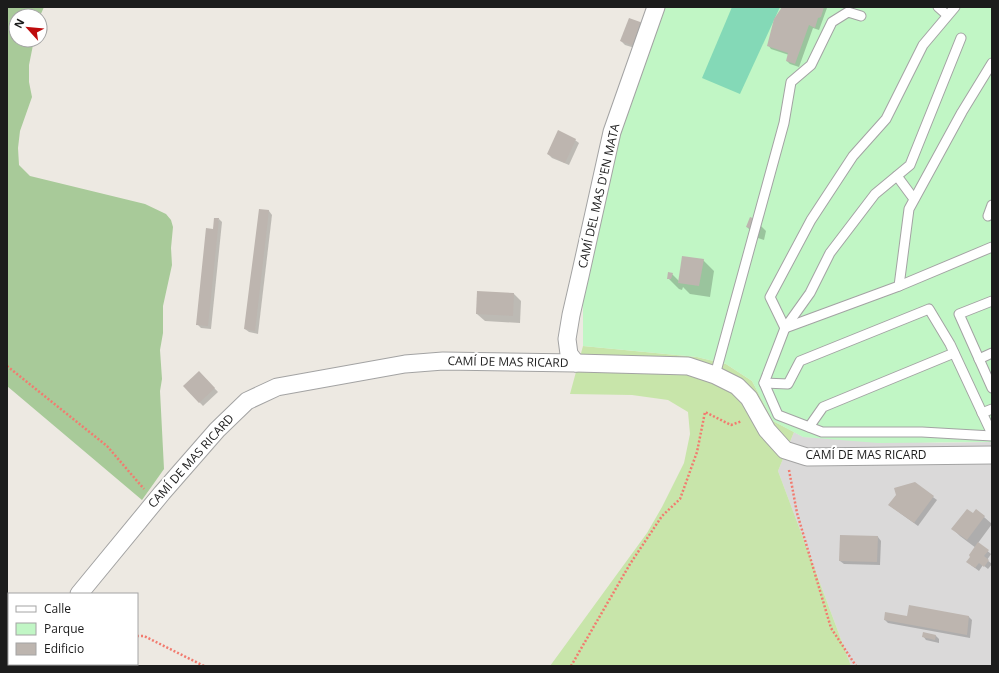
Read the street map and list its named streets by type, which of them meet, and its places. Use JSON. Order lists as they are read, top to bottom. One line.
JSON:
{"streets":{"street":["CAMÍ DEL MAS D'EN MATA","CAMÍ DE MAS RICARD"]},"crossings":[["CAMÍ DEL MAS D'EN MATA","CAMÍ DE MAS RICARD"]],"legend":["Calle","Parque","Edificio"],"north":"top left"}
